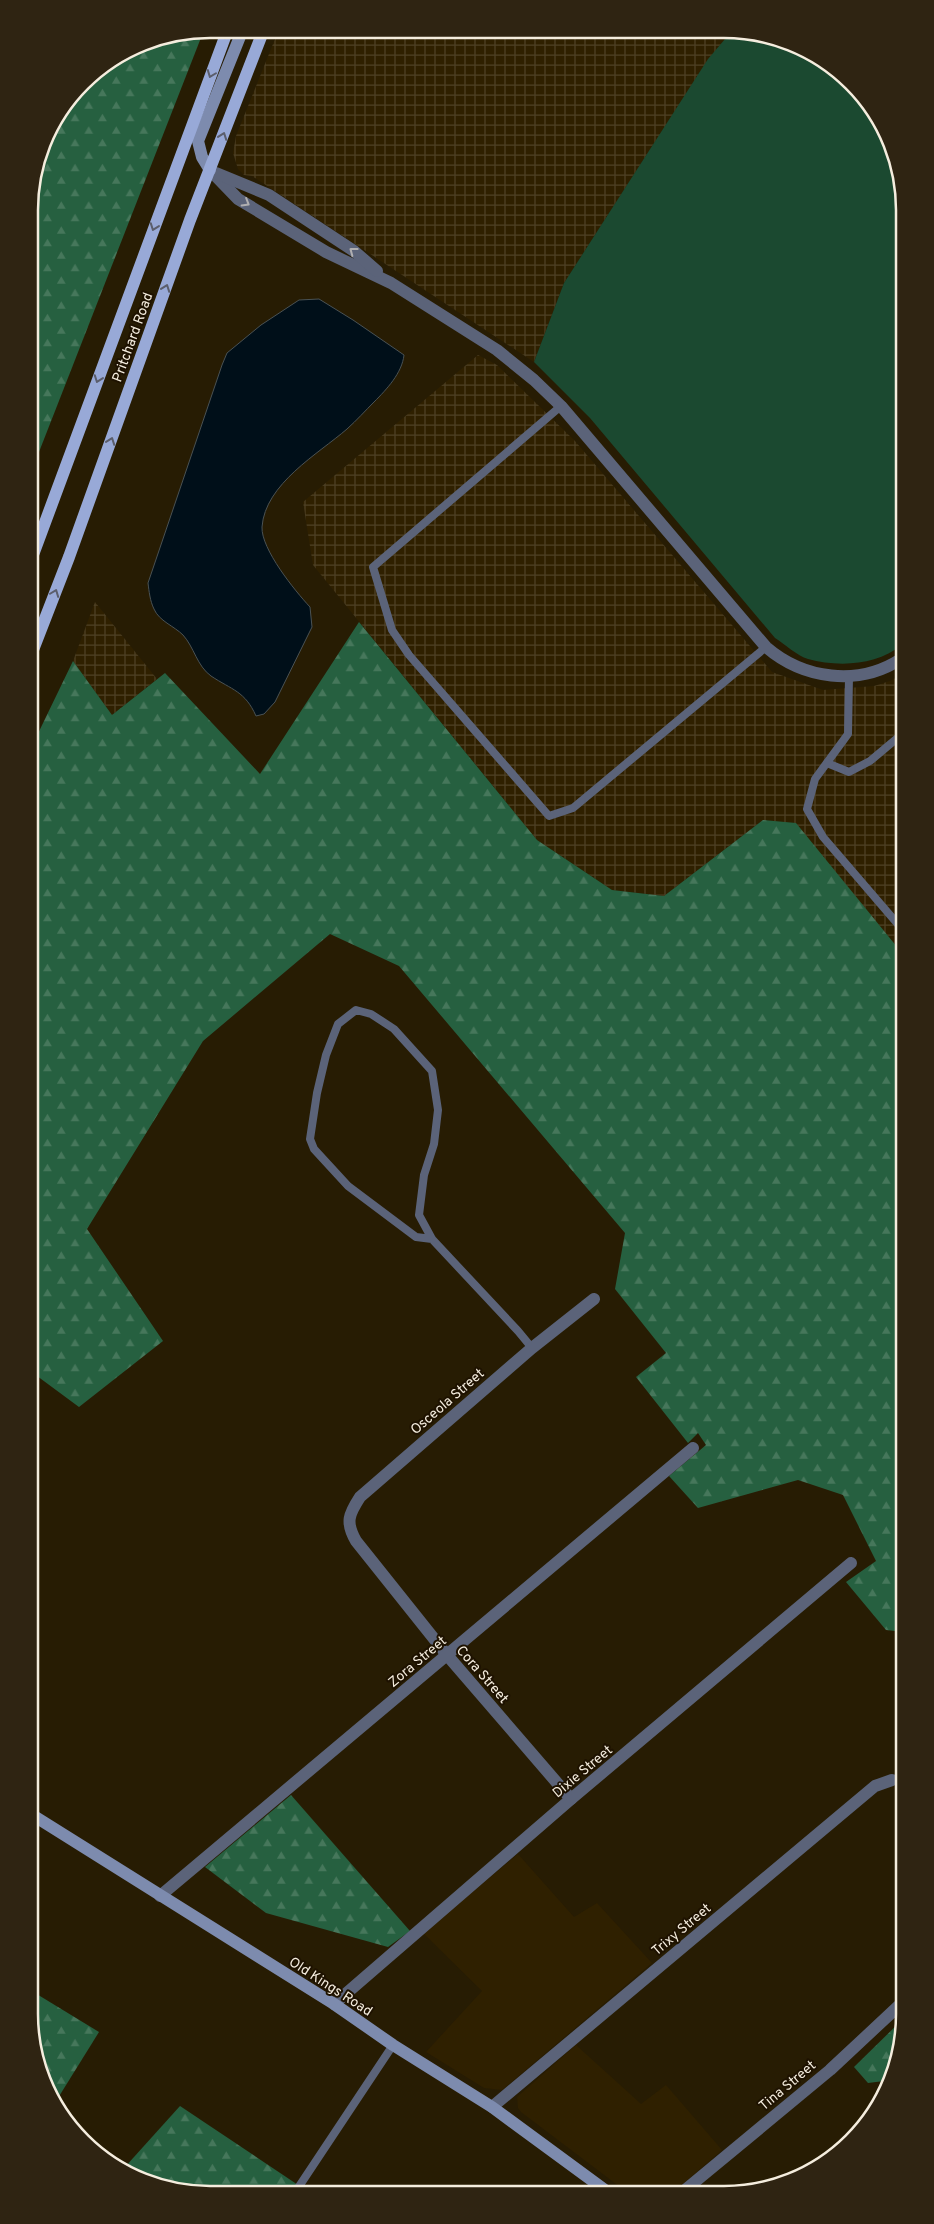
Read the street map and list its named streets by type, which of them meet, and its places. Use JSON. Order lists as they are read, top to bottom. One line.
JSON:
{"streets":{"main road":["Pritchard Road"],"street":["Osceola Street","Zora Street","Cora Street","Dixie Street","Trixy Street","Old Kings Road","Tina Street"]},"crossings":[["Osceola Street","Cora Street"],["Zora Street","Cora Street"],["Zora Street","Old Kings Road"],["Cora Street","Dixie Street"],["Dixie Street","Old Kings Road"],["Trixy Street","Old Kings Road"]]}
